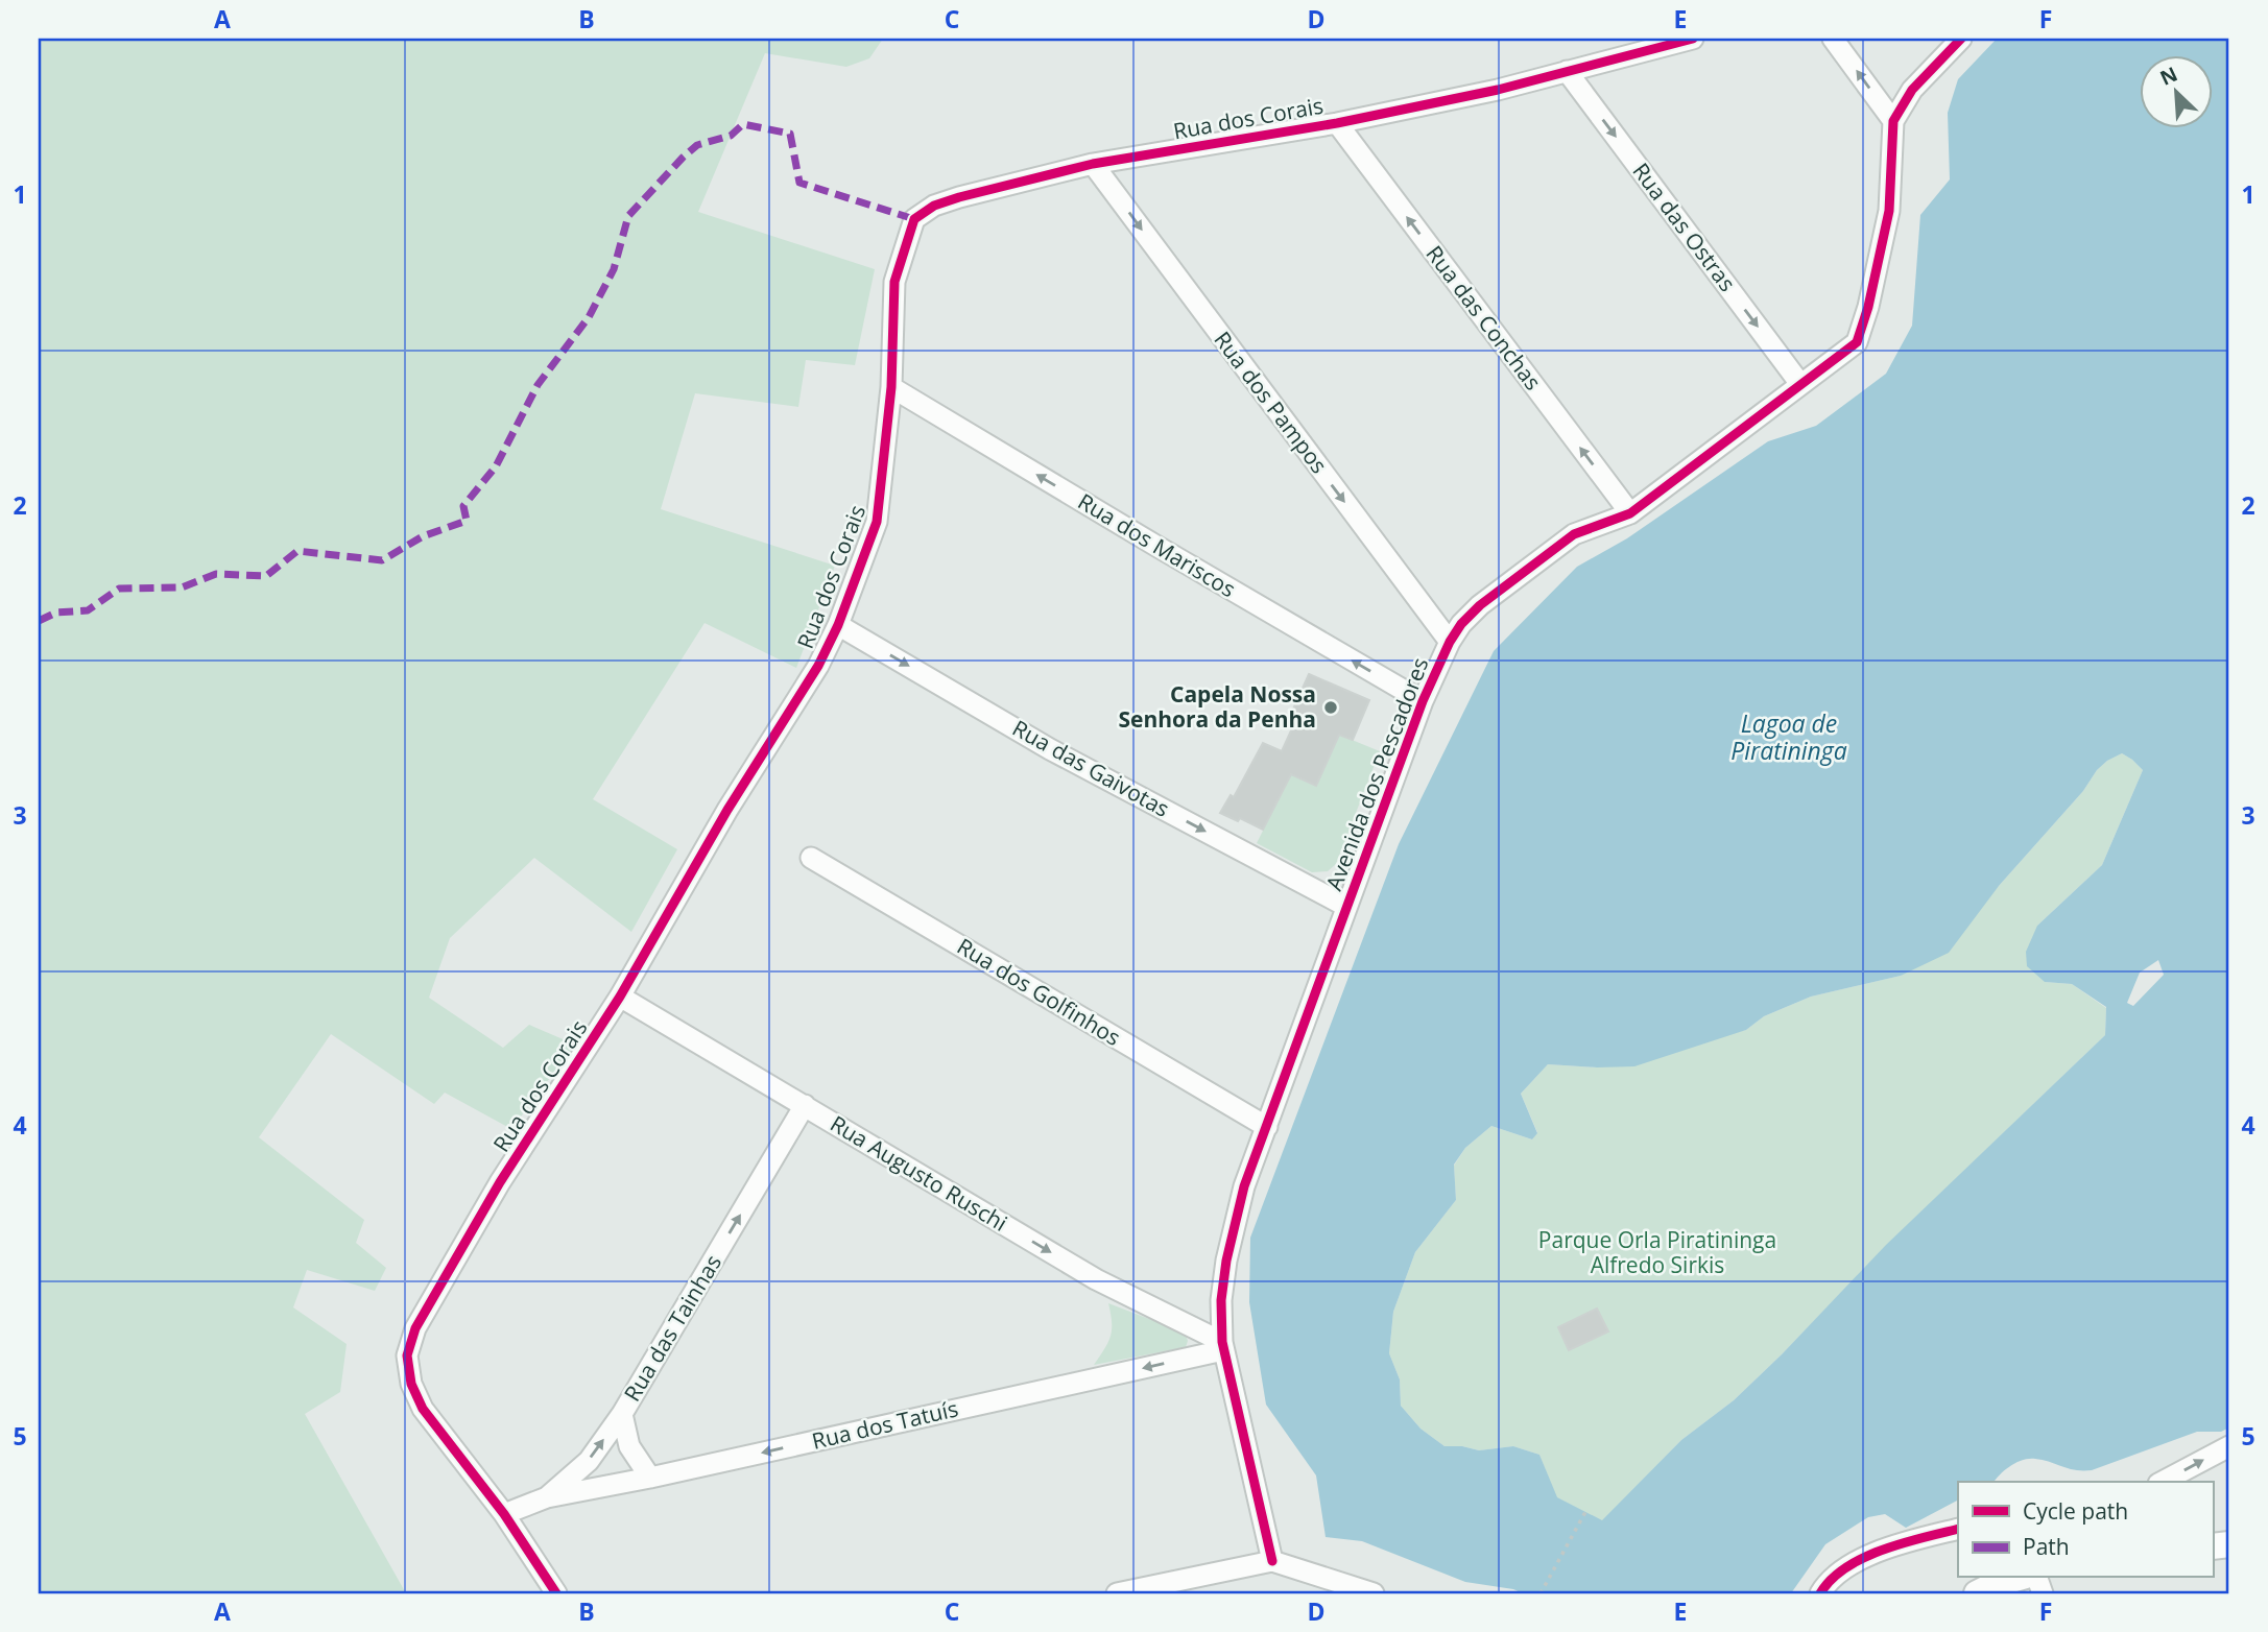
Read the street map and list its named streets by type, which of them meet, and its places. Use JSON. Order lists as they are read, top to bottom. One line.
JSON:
{"streets":{"street":["Rua dos Corais","Rua das Ostras","Rua das Conchas","Rua dos Pampos","Rua dos Mariscos","Rua das Gaivotas","Avenida dos Pescadores","Rua dos Golfinhos","Rua Augusto Ruschi","Rua das Tainhas","Rua dos Tatuís"]},"crossings":[["Rua dos Corais","Rua das Ostras"],["Rua dos Corais","Rua das Conchas"],["Rua dos Corais","Rua dos Pampos"],["Rua dos Corais","Rua dos Mariscos"],["Rua dos Corais","Rua das Gaivotas"],["Rua dos Corais","Rua Augusto Ruschi"],["Rua dos Corais","Rua das Tainhas"],["Rua das Ostras","Avenida dos Pescadores"],["Rua das Conchas","Avenida dos Pescadores"],["Rua dos Pampos","Avenida dos Pescadores"],["Rua dos Mariscos","Avenida dos Pescadores"],["Rua das Gaivotas","Avenida dos Pescadores"],["Avenida dos Pescadores","Rua dos Golfinhos"],["Avenida dos Pescadores","Rua Augusto Ruschi"],["Avenida dos Pescadores","Rua dos Tatuís"],["Rua Augusto Ruschi","Rua das Tainhas"],["Rua Augusto Ruschi","Rua dos Tatuís"],["Rua das Tainhas","Rua dos Tatuís"]],"one_way":["Rua das Ostras","Rua das Conchas","Rua dos Pampos","Rua dos Mariscos","Rua das Gaivotas","Rua Augusto Ruschi","Rua das Tainhas","Rua dos Tatuís"],"water":["Lagoa de Piratininga"],"parks":["Parque Orla Piratininga Alfredo Sirkis"],"places":["Capela Nossa Senhora da Penha"],"legend":["Cycle path","Path"],"north":"top left","grid":{"columns":["A","B","C","D","E","F"],"rows":["1","2","3","4","5"]}}
